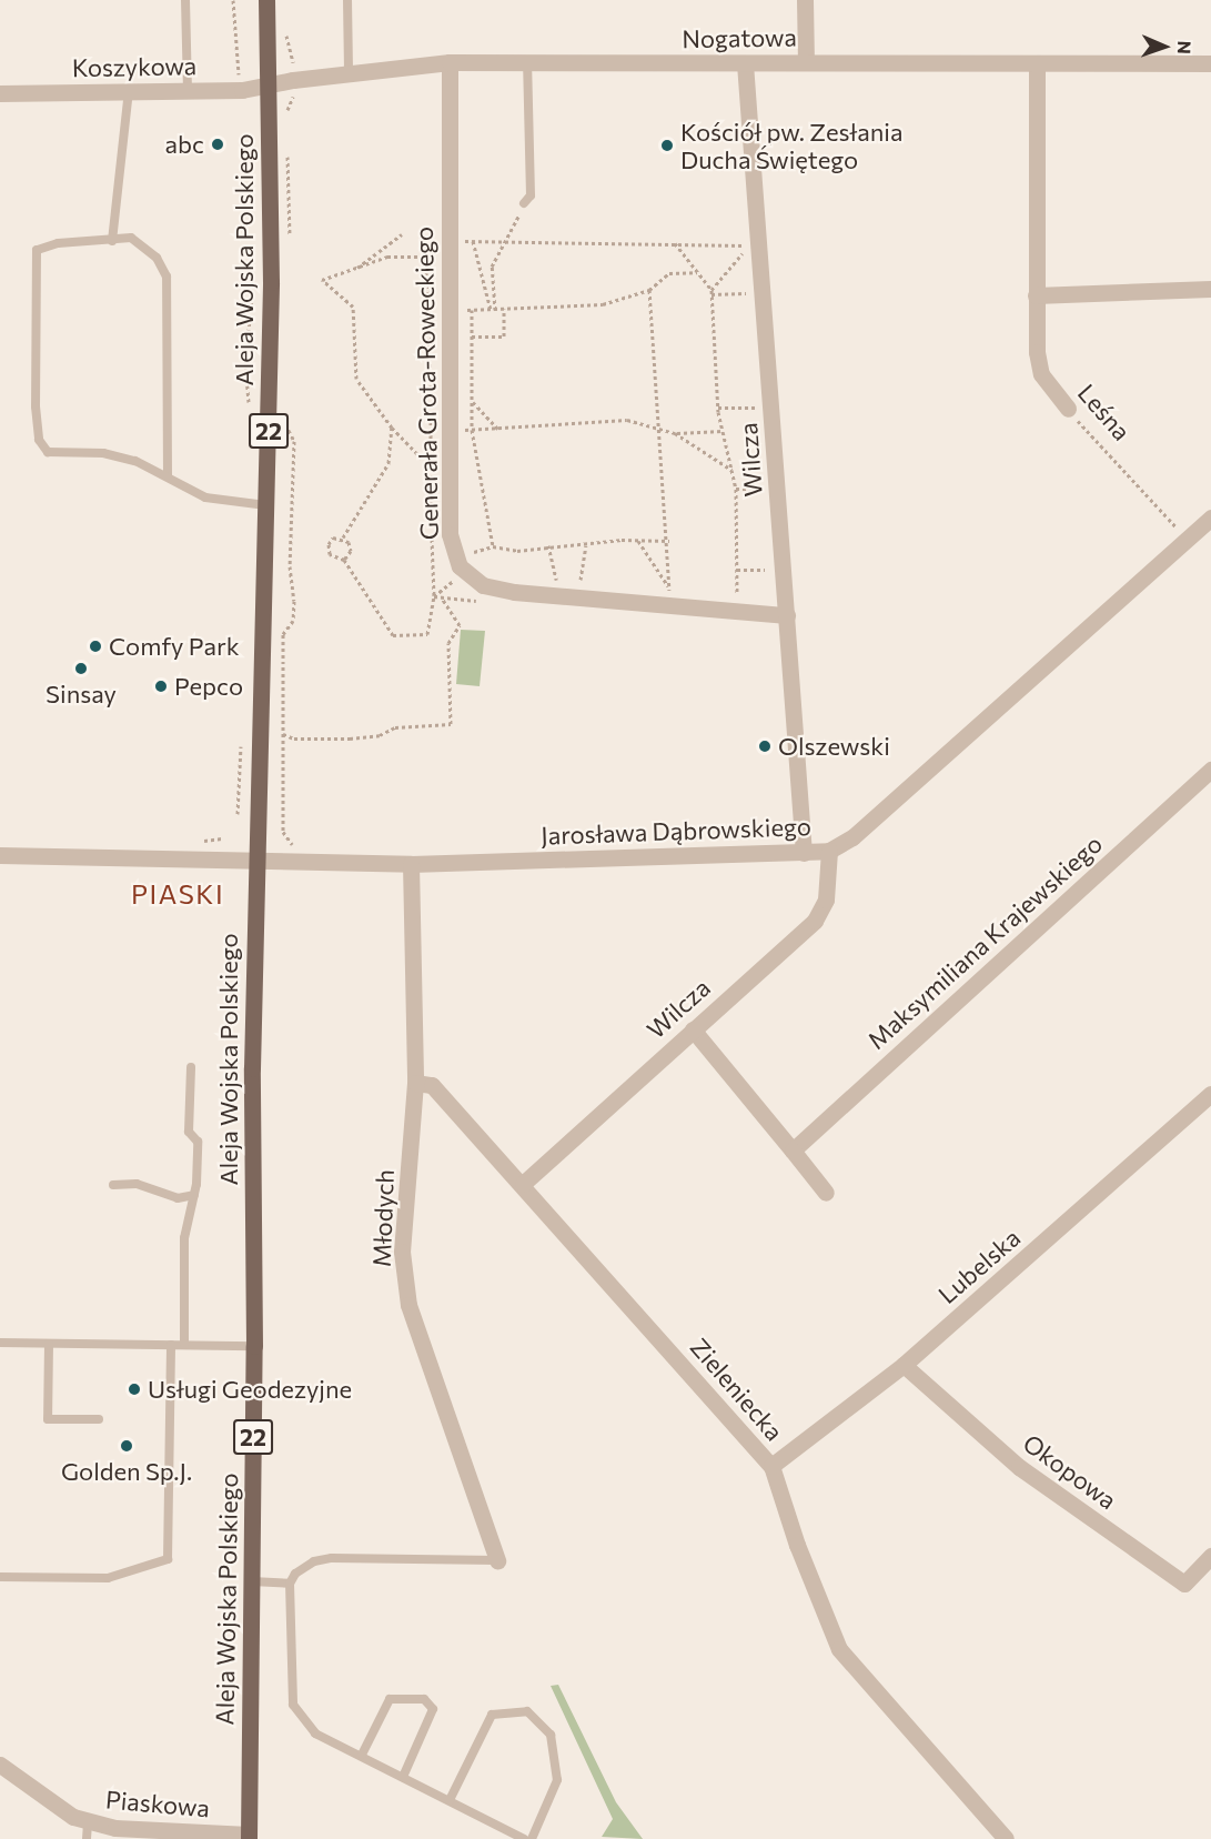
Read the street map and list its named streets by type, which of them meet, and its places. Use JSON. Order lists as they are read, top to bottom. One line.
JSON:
{"streets":{"main road":["Aleja Wojska Polskiego","22"],"street":["Nogatowa","Koszykowa","Generała Grota-Roweckiego","Leśna","Wilcza","Jarosława Dąbrowskiego","Maksymiliana Krajewskiego","Młodych","Lubelska","Zieleniecka","Okopowa","Piaskowa"]},"crossings":[["Nogatowa","Koszykowa"],["Nogatowa","Aleja Wojska Polskiego"],["Nogatowa","Generała Grota-Roweckiego"],["Nogatowa","Leśna"],["Nogatowa","Wilcza"],["Koszykowa","Aleja Wojska Polskiego"],["Aleja Wojska Polskiego","Jarosława Dąbrowskiego"],["Aleja Wojska Polskiego","Piaskowa"],["Leśna","Jarosława Dąbrowskiego"],["Wilcza","Jarosława Dąbrowskiego"],["Wilcza","Zieleniecka"],["Jarosława Dąbrowskiego","Młodych"],["Młodych","Zieleniecka"],["Lubelska","Zieleniecka"],["Lubelska","Okopowa"]],"districts":["PIASKI"],"places":["abc","Kościół pw. Zesłania Ducha Świętego","Comfy Park","Sinsay","Pepco","Olszewski","Usługi Geodezyjne","Golden Sp.J."],"north":"right"}
